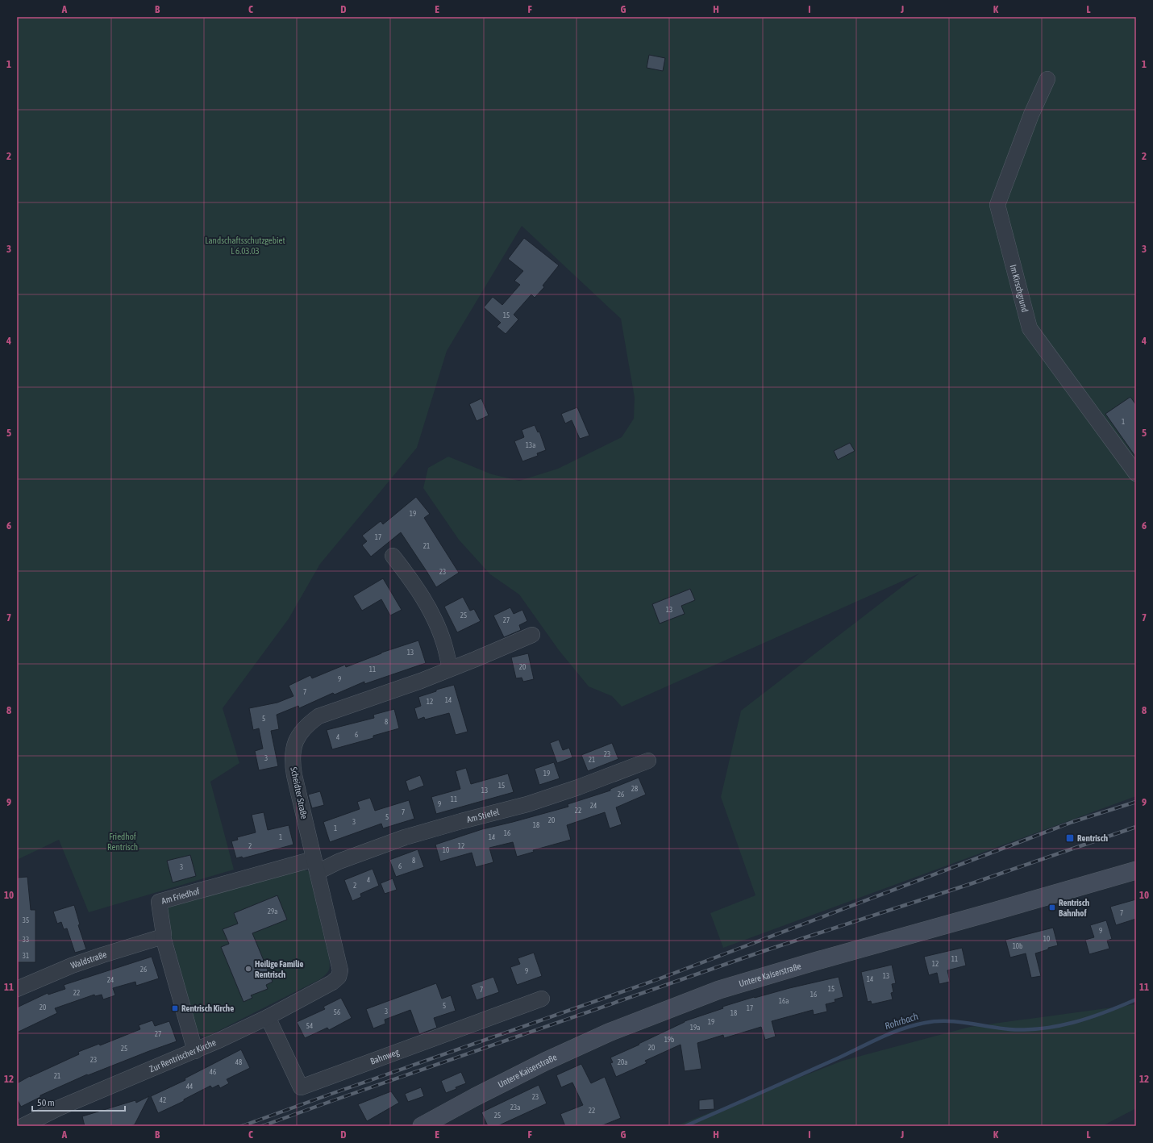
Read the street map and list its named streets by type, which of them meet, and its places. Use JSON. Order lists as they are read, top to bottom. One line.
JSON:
{"streets":{"main road":["Untere Kaiserstraße"],"street":["Im Kirschgrund","Scheidter Straße","Am Stiefel","Am Friedhof","Waldstraße","Zur Rentrischer Kirche","Bahnweg"]},"crossings":[["Scheidter Straße","Am Stiefel"],["Scheidter Straße","Am Friedhof"],["Scheidter Straße","Zur Rentrischer Kirche"],["Am Stiefel","Am Friedhof"],["Am Friedhof","Waldstraße"],["Am Friedhof","Zur Rentrischer Kirche"],["Zur Rentrischer Kirche","Bahnweg"]],"water":["Rohrbach"],"parks":["Landschaftsschutzgebiet L 6.03.03","Friedhof Rentrisch"],"places":{"transit":["Rentrisch","Rentrisch Bahnhof","Rentrisch Kirche"],"other":["Heilige Familie Rentrisch"]},"house_numbers":["15","1","13a","19","17","21","23","13","25","27","13","20","11","9","7","14","12","5","8","6","4","23","3","21","19","15","28","13","26","11","9","24","22","7","5","20","3","18","1","16","1","14","2","12","10","8","6","3","4","2","29a","7","35","9","10","33","10b","31","11","12","26","9","13","14","24","15","7","22","16","16a","5","20","17","3","56","18","19","54","19a","27","19b","20","25","23","48","20a","46","21","44","23","42","23a","22","25"],"scale_bar":"50 m","grid":{"columns":["A","B","C","D","E","F","G","H","I","J","K","L"],"rows":["1","2","3","4","5","6","7","8","9","10","11","12"]}}
